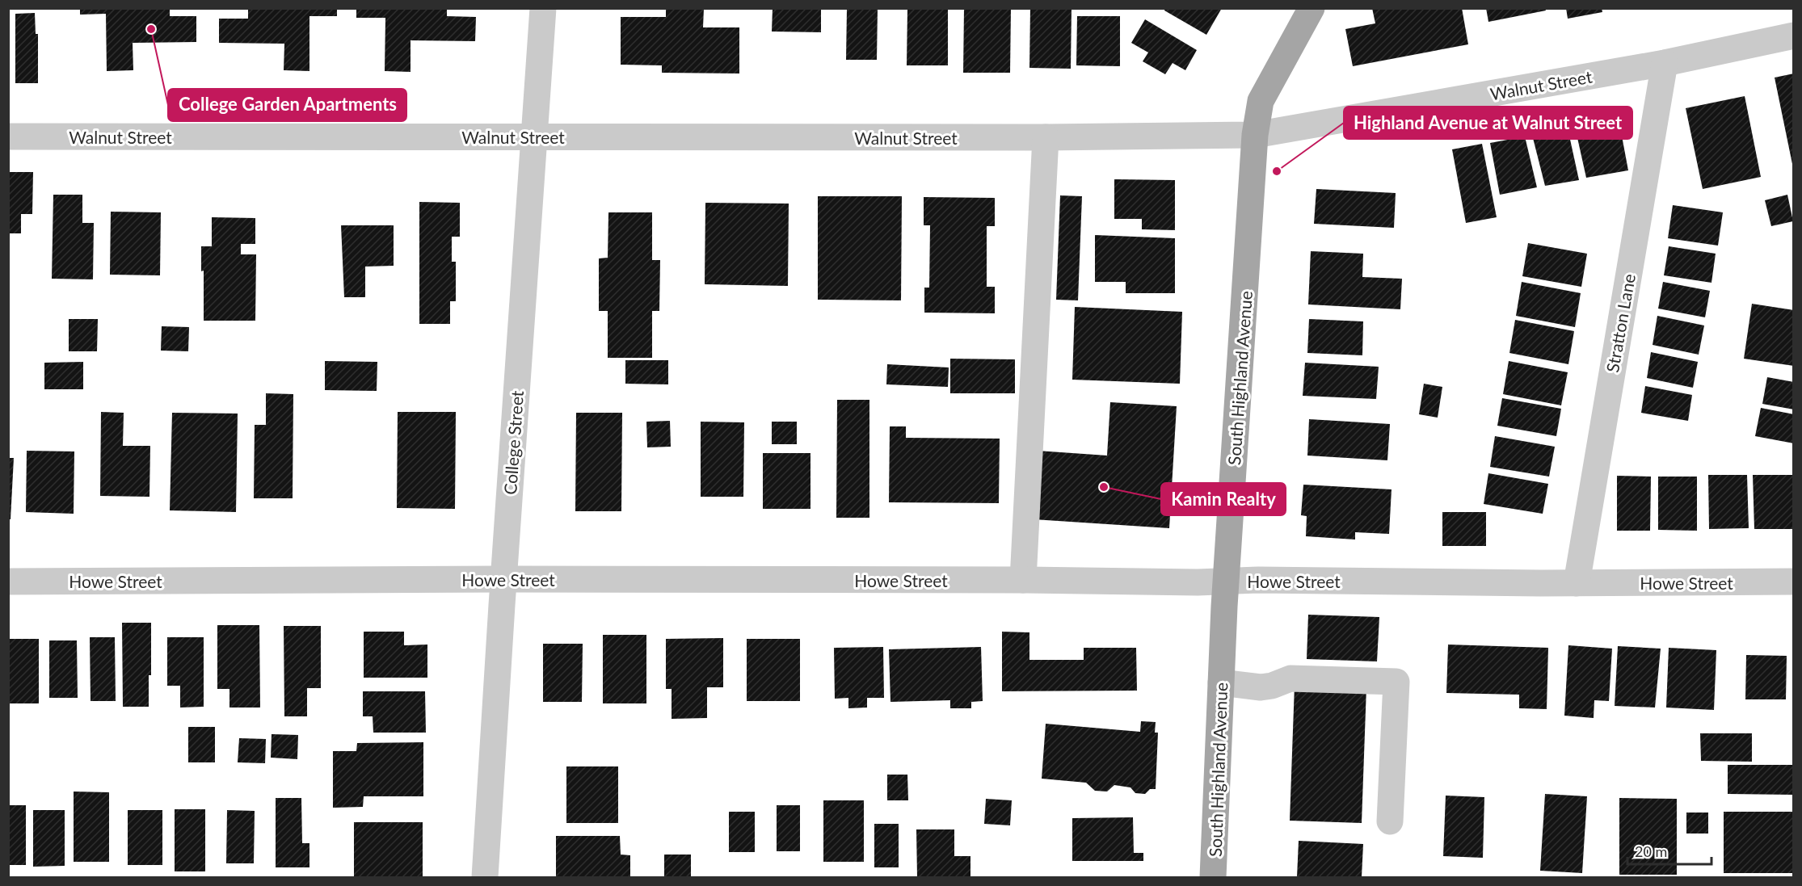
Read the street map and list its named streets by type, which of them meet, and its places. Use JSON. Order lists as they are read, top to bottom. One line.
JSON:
{"streets":{"main road":["South Highland Avenue"],"street":["Walnut Street","Stratton Lane","College Street","Howe Street"]},"crossings":[["Walnut Street","Stratton Lane"],["Walnut Street","South Highland Avenue"],["Walnut Street","College Street"],["Stratton Lane","Howe Street"],["South Highland Avenue","Howe Street"],["College Street","Howe Street"]],"places":["College Garden Apartments","Highland Avenue at Walnut Street","Kamin Realty"],"scale_bar":"20 m"}
